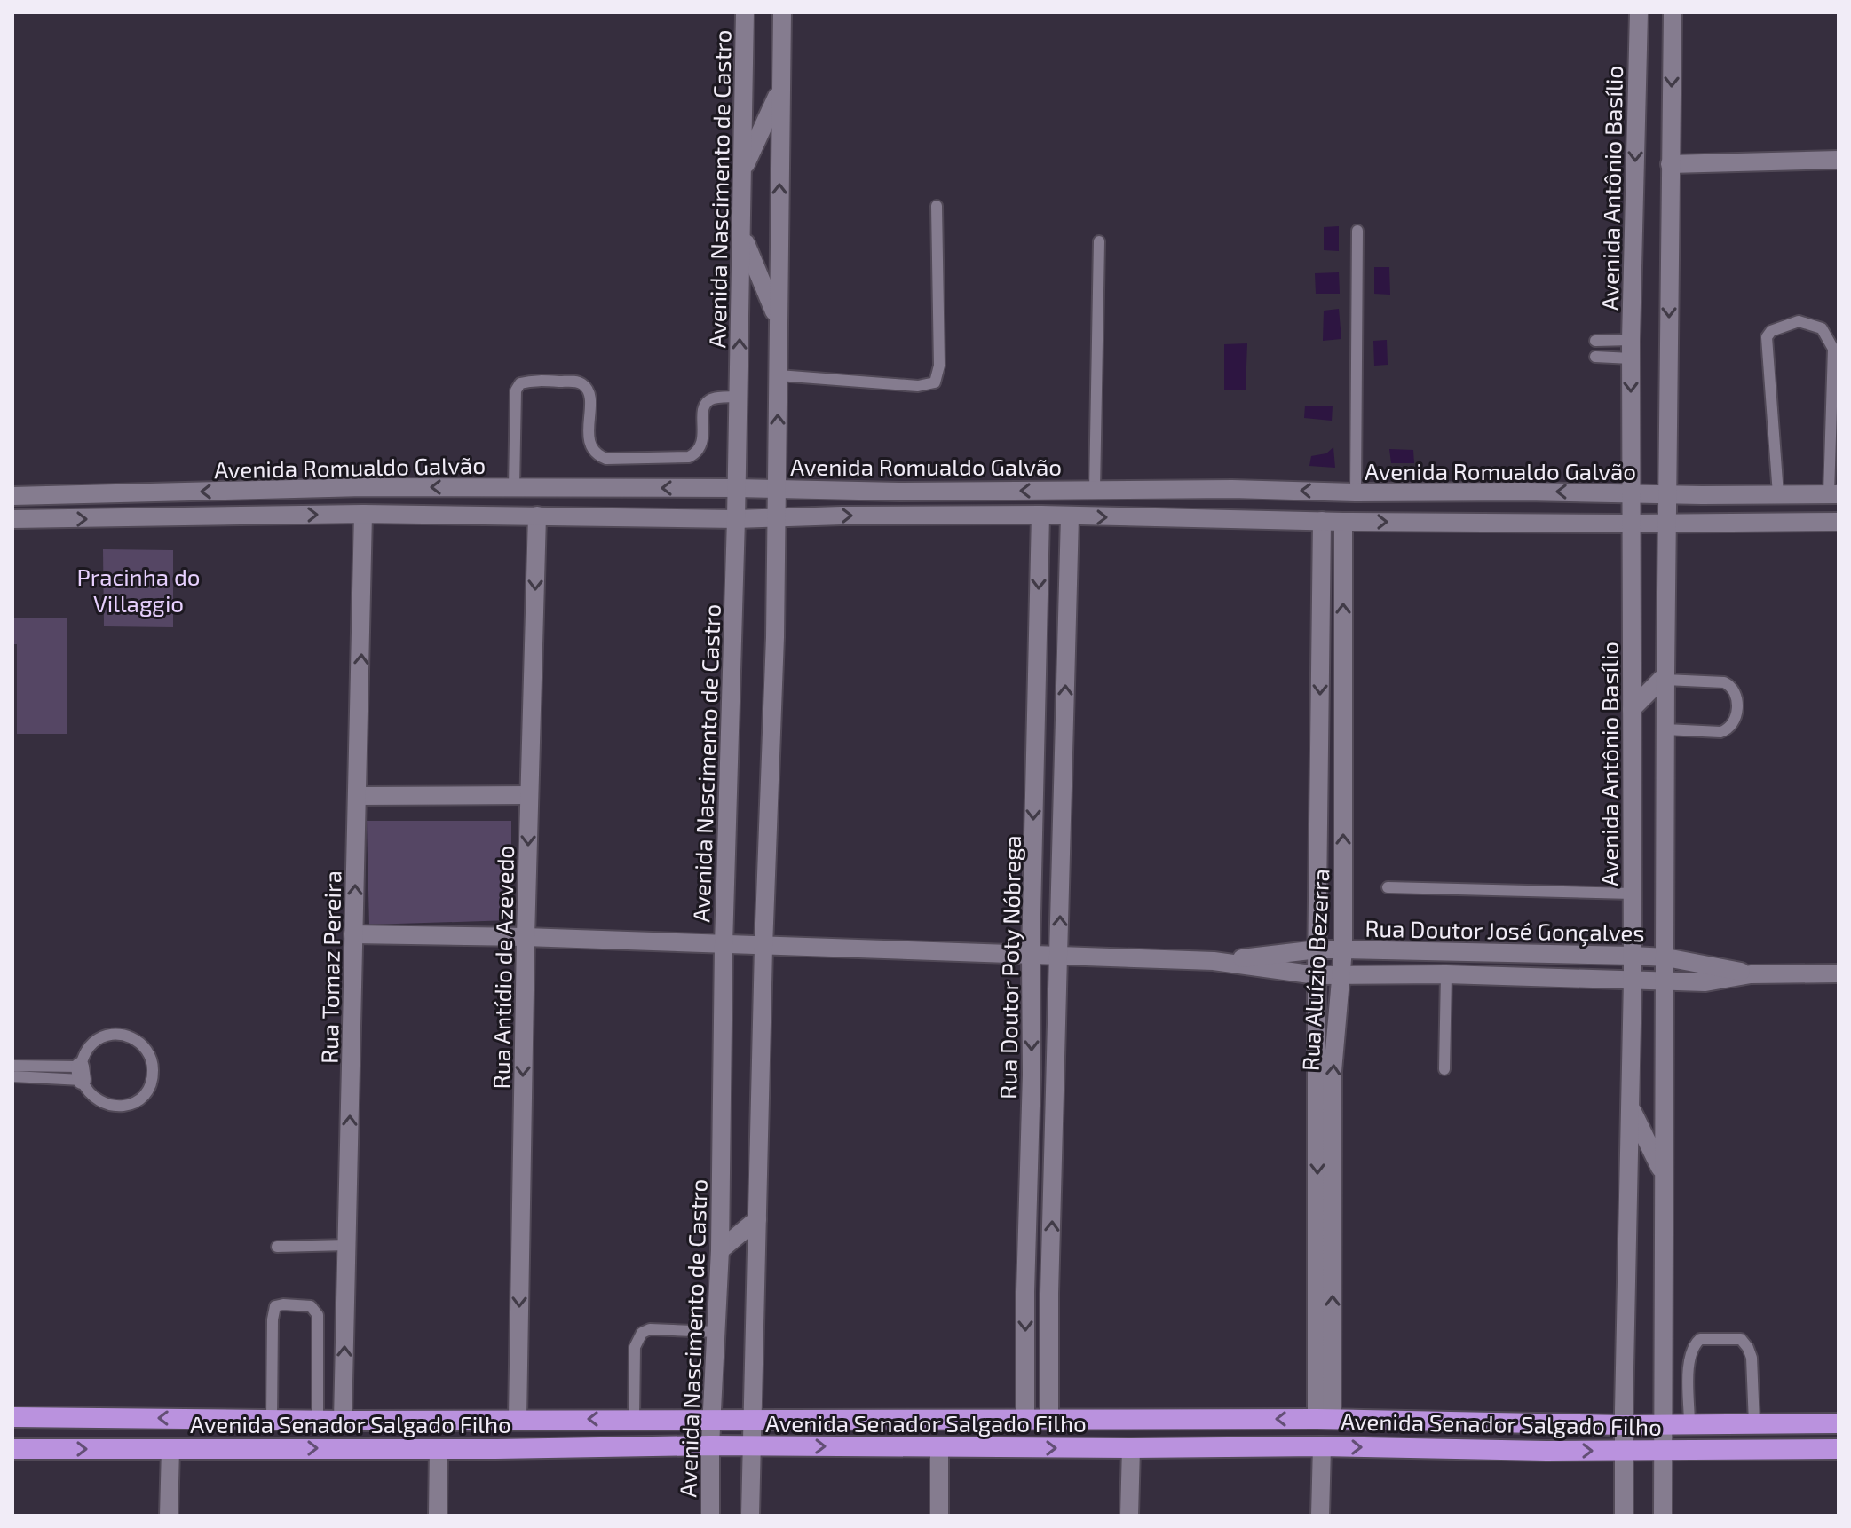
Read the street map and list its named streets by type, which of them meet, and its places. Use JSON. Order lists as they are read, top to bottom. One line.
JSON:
{"streets":{"highway":["Avenida Senador Salgado Filho"],"main road":["Avenida Antônio Basílio","Avenida Nascimento de Castro","Avenida Romualdo Galvão","Rua Doutor José Gonçalves","Rua Tomaz Pereira","Rua Antídio de Azevedo","Rua Doutor Poty Nóbrega","Rua Aluízio Bezerra"]},"crossings":[["Avenida Antônio Basílio","Avenida Romualdo Galvão"],["Avenida Antônio Basílio","Rua Doutor José Gonçalves"],["Avenida Antônio Basílio","Avenida Senador Salgado Filho"],["Avenida Nascimento de Castro","Avenida Romualdo Galvão"],["Avenida Nascimento de Castro","Rua Doutor José Gonçalves"],["Avenida Nascimento de Castro","Avenida Senador Salgado Filho"],["Avenida Romualdo Galvão","Rua Tomaz Pereira"],["Avenida Romualdo Galvão","Rua Antídio de Azevedo"],["Avenida Romualdo Galvão","Rua Doutor Poty Nóbrega"],["Avenida Romualdo Galvão","Rua Aluízio Bezerra"],["Rua Doutor José Gonçalves","Rua Tomaz Pereira"],["Rua Doutor José Gonçalves","Rua Antídio de Azevedo"],["Rua Doutor José Gonçalves","Rua Doutor Poty Nóbrega"],["Rua Doutor José Gonçalves","Rua Aluízio Bezerra"],["Rua Tomaz Pereira","Avenida Senador Salgado Filho"],["Rua Antídio de Azevedo","Avenida Senador Salgado Filho"],["Rua Doutor Poty Nóbrega","Avenida Senador Salgado Filho"],["Rua Aluízio Bezerra","Avenida Senador Salgado Filho"]],"one_way":["Rua Tomaz Pereira","Rua Antídio de Azevedo"],"parks":["Pracinha do Villaggio"]}
